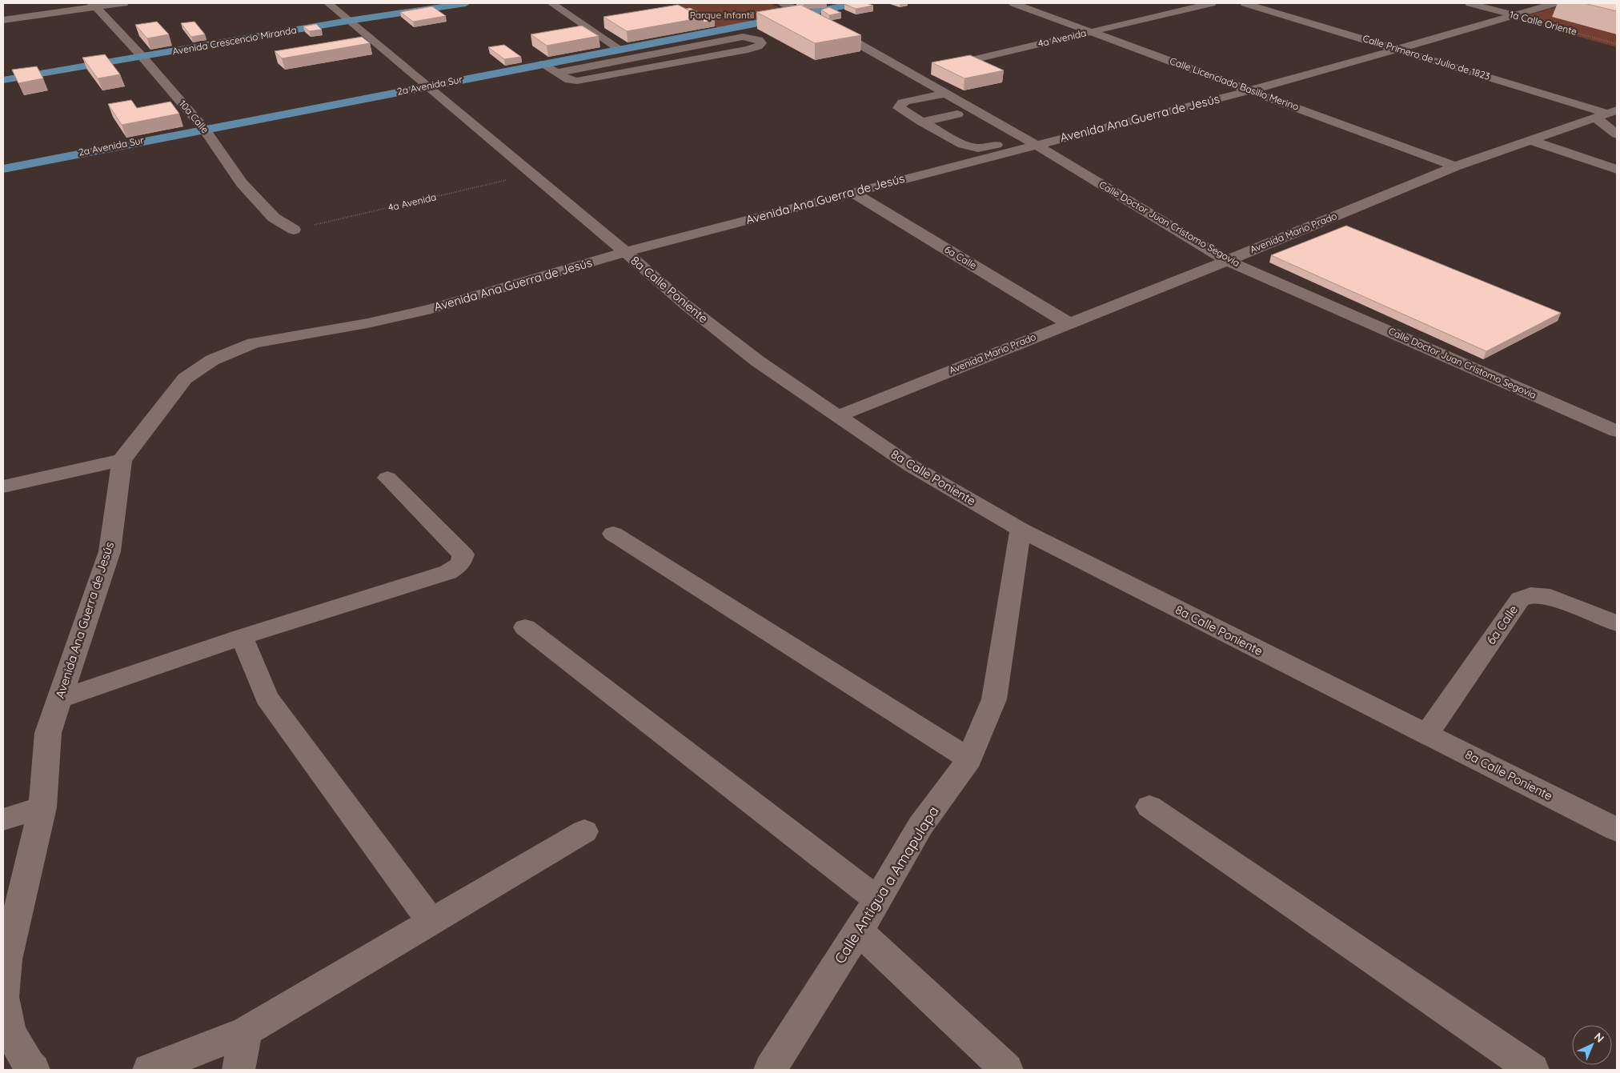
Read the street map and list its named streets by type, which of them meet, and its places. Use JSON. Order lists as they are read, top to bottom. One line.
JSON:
{"streets":{"main road":["Avenida Crescencio Miranda","2a Avenida Sur"],"street":["1a Calle Oriente","4a Avenida","Calle Primero de Julio de 1823","Calle Licenciado Basilio Merino","10a Calle","Avenida Ana Guerra de Jesús","Calle Doctor Juan Cristomo Segovia","Avenida Mario Prado","6a Calle","8a Calle Poniente","Calle Antigua a Amapulapa"]},"crossings":[["1a Calle Oriente","Avenida Ana Guerra de Jesús"],["4a Avenida","Calle Licenciado Basilio Merino"],["4a Avenida","10a Calle"],["4a Avenida","Calle Doctor Juan Cristomo Segovia"],["4a Avenida","8a Calle Poniente"],["Avenida Crescencio Miranda","10a Calle"],["Avenida Crescencio Miranda","8a Calle Poniente"],["Calle Primero de Julio de 1823","Avenida Ana Guerra de Jesús"],["Calle Primero de Julio de 1823","Avenida Mario Prado"],["Calle Licenciado Basilio Merino","Avenida Ana Guerra de Jesús"],["Calle Licenciado Basilio Merino","Avenida Mario Prado"],["2a Avenida Sur","10a Calle"],["2a Avenida Sur","Calle Doctor Juan Cristomo Segovia"],["2a Avenida Sur","8a Calle Poniente"],["Avenida Ana Guerra de Jesús","Calle Doctor Juan Cristomo Segovia"],["Avenida Ana Guerra de Jesús","6a Calle"],["Avenida Ana Guerra de Jesús","8a Calle Poniente"],["Calle Doctor Juan Cristomo Segovia","Avenida Mario Prado"],["Avenida Mario Prado","6a Calle"],["Avenida Mario Prado","8a Calle Poniente"],["6a Calle","8a Calle Poniente"],["8a Calle Poniente","Calle Antigua a Amapulapa"]],"parks":["Parque Infantil"],"north":"top right"}
